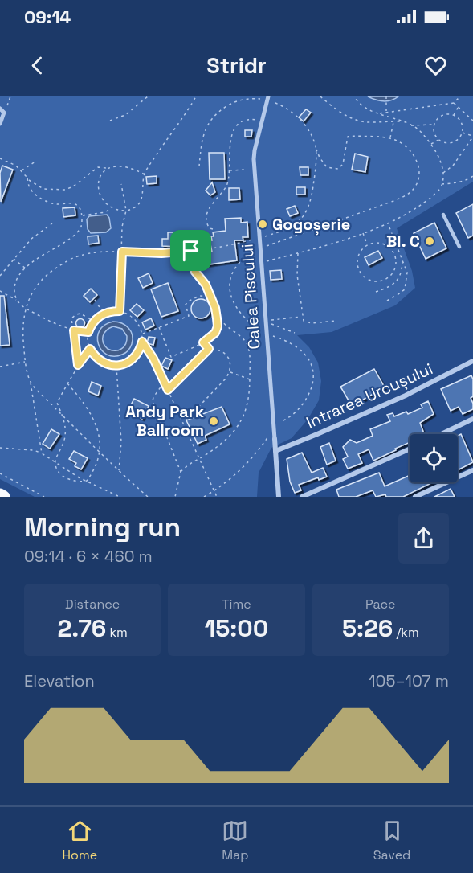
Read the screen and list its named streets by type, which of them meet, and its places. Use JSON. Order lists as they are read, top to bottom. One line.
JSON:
{"streets":{"street":["Calea Piscului","Intrarea Urcușului"]},"crossings":[["Calea Piscului","Intrarea Urcușului"]],"places":["Gogoșerie","Bl. C","Andy Park Ballroom"],"page":{"status":"09:14","header":"Stridr","heading":["Morning run","09:14 · 6 × 460 m"],"stats":[["Distance","2.76 km"],["Time","15:00"],["Pace","5:26 /km"]],"chart":["Elevation","105–107 m"],"tabs":["Home","Map","Saved"]}}
